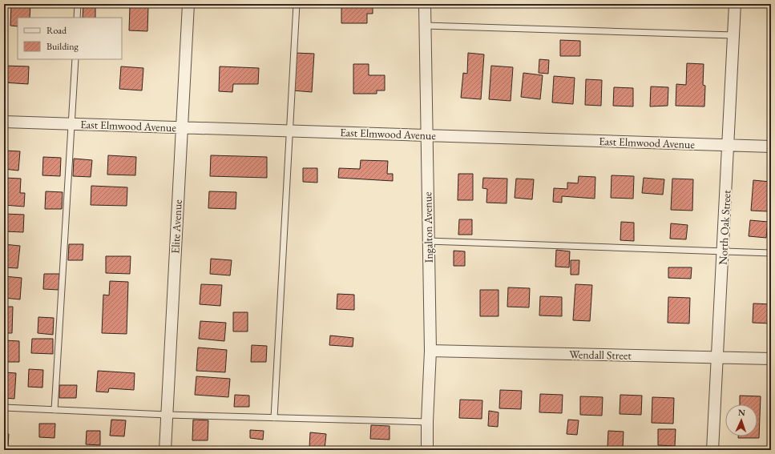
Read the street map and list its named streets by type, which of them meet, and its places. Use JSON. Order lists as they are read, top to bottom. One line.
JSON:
{"streets":{"street":["East Elmwood Avenue","Elite Avenue","Ingalton Avenue","North Oak Street","Wendall Street"]},"crossings":[["East Elmwood Avenue","Elite Avenue"],["East Elmwood Avenue","Ingalton Avenue"],["East Elmwood Avenue","North Oak Street"],["Ingalton Avenue","Wendall Street"],["North Oak Street","Wendall Street"]],"legend":["Road","Building"],"north":"top"}
